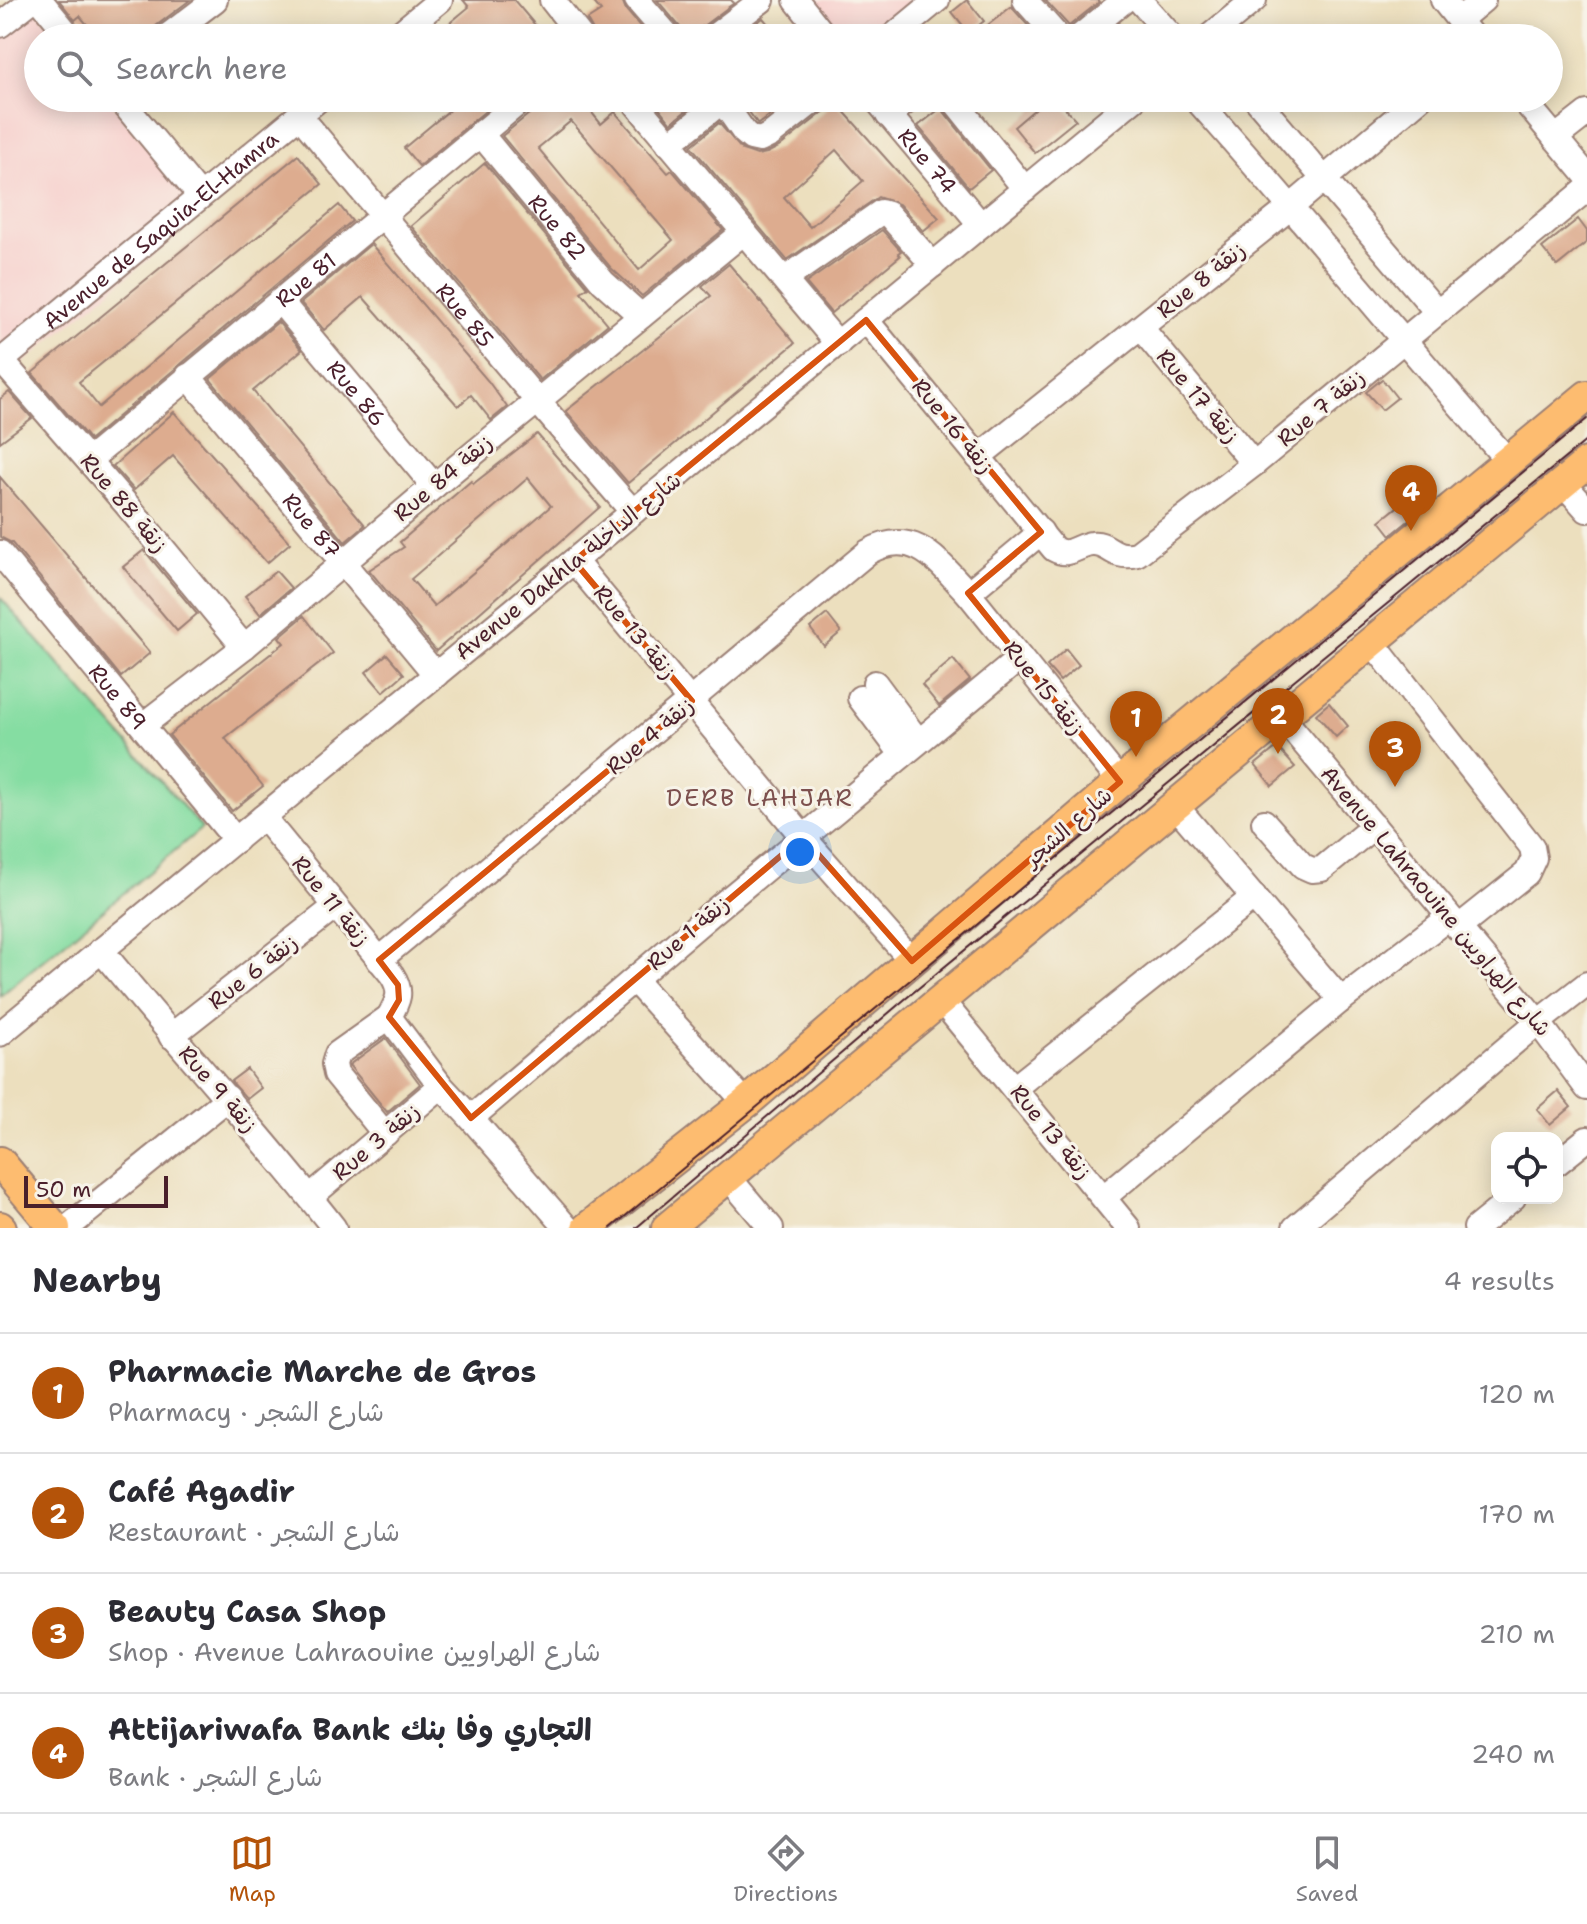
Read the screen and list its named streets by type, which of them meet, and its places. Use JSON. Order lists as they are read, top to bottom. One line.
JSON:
{"streets":{"main road":["شارع الشجر"],"street":["Rue 74","Rue 82","Avenue de Saquia-El-Hamra","Rue 81","Rue 8 زنقة","Rue 85","Rue 86","Rue 17 زنقة","Rue 7 زنقة","Rue 16 زنقة","Rue 84 زنقة","Rue 88 زنقة","Rue 87","Avenue Dakhla شارع الداخلة","Rue 13 زنقة","Rue 15 زنقة","Rue 89","Rue 4 زنقة","Rue 11 زنقة","Avenue Lahraouine شارع الهراويين","Rue 1 زنقة","Rue 6 زنقة","Rue 9 زنقة","Rue 3 زنقة"]},"crossings":[["Rue 74","Avenue Dakhla شارع الداخلة"],["Rue 82","Rue 81"],["Rue 82","Rue 84 زنقة"],["Avenue de Saquia-El-Hamra","Rue 85"],["Avenue de Saquia-El-Hamra","Rue 88 زنقة"],["Rue 81","Rue 85"],["Rue 81","Rue 86"],["Rue 81","Rue 88 زنقة"],["Rue 81","Rue 87"],["Rue 8 زنقة","Rue 17 زنقة"],["Rue 8 زنقة","Rue 16 زنقة"],["Rue 85","Rue 84 زنقة"],["Rue 85","Avenue Dakhla شارع الداخلة"],["Rue 86","Rue 84 زنقة"],["Rue 17 زنقة","Rue 7 زنقة"],["Rue 7 زنقة","Rue 16 زنقة"],["Rue 16 زنقة","Avenue Dakhla شارع الداخلة"],["Rue 84 زنقة","Rue 88 زنقة"],["Rue 84 زنقة","Rue 87"],["Rue 84 زنقة","Rue 89"],["Rue 87","Avenue Dakhla شارع الداخلة"],["Avenue Dakhla شارع الداخلة","Rue 13 زنقة"],["Avenue Dakhla شارع الداخلة","Rue 89"],["Avenue Dakhla شارع الداخلة","Rue 11 زنقة"],["Avenue Dakhla شارع الداخلة","Rue 9 زنقة"],["Rue 13 زنقة","Rue 4 زنقة"],["Rue 13 زنقة","شارع الشجر"],["Rue 13 زنقة","Rue 1 زنقة"],["Rue 15 زنقة","Rue 4 زنقة"],["Rue 15 زنقة","شارع الشجر"],["Rue 15 زنقة","Rue 1 زنقة"],["Rue 4 زنقة","Rue 11 زنقة"],["Rue 11 زنقة","Rue 6 زنقة"],["Rue 6 زنقة","Rue 9 زنقة"],["Rue 9 زنقة","Rue 3 زنقة"]],"districts":["DERB LAHJAR"],"scale_bar":"50 m","page":{"search":"Search here","pins":["4","2","1","3"],"scale":"50 m","heading":["Nearby","4 results"],"list":[{"mark":"1","name":"Pharmacie Marche de Gros","note":"Pharmacy · شارع الشجر","value":"120 m"},{"mark":"2","name":"Café Agadir","note":"Restaurant · شارع الشجر","value":"170 m"},{"mark":"3","name":"Beauty Casa Shop","note":"Shop · Avenue Lahraouine شارع الهراويين","value":"210 m"},{"mark":"4","name":"Attijariwafa Bank التجاري وفا بنك","note":"Bank · شارع الشجر","value":"240 m"}],"nav":["Map","Directions","Saved"]}}
